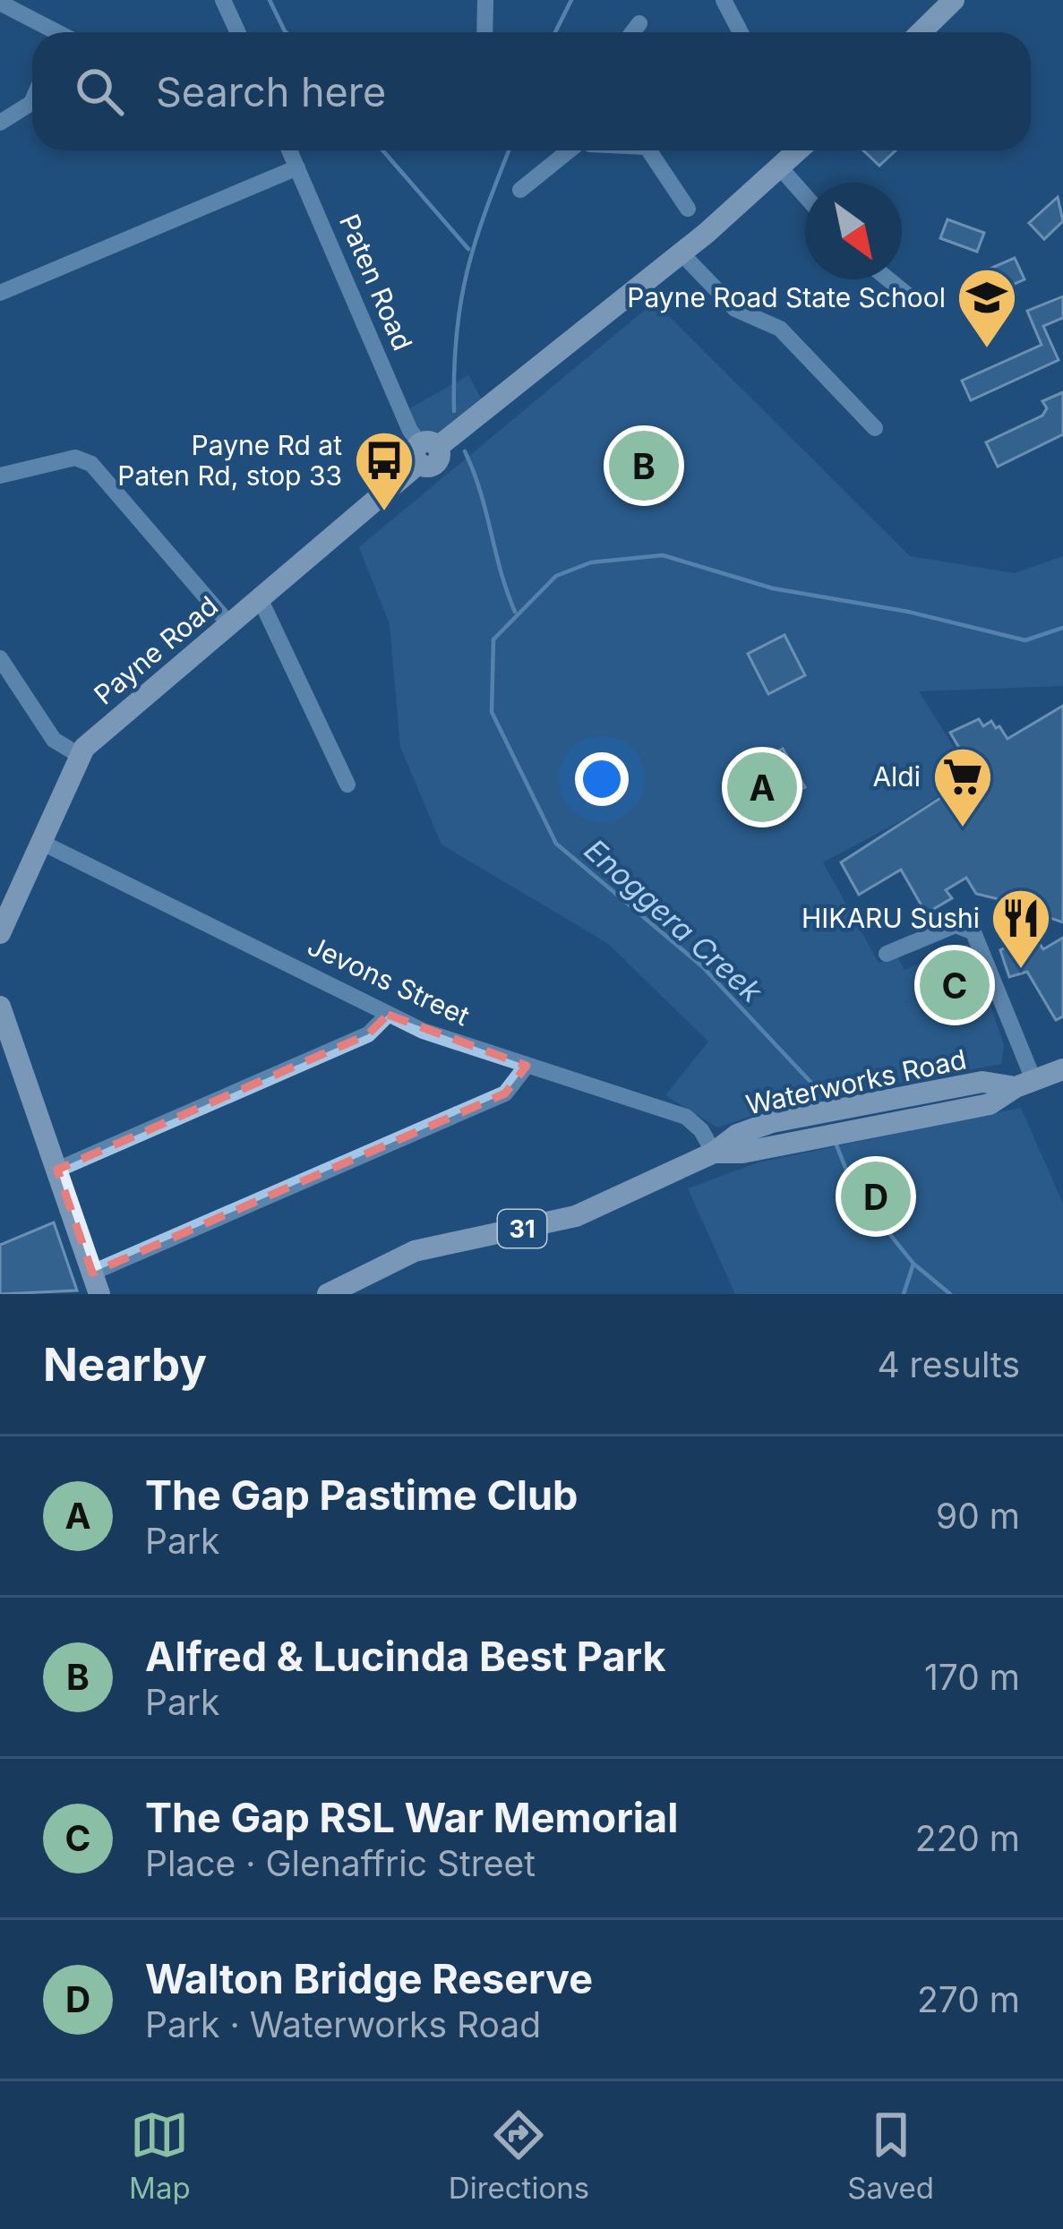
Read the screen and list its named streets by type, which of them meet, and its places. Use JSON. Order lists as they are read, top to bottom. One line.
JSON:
{"streets":{"main road":["Payne Road","Waterworks Road","31"],"street":["Paten Road","Jevons Street"]},"crossings":[["Paten Road","Payne Road"],["Payne Road","Jevons Street"],["Jevons Street","Waterworks Road"]],"water":["Enoggera Creek"],"places":{"school or university":["Payne Road State School"],"bus stop":["Payne Rd at Paten Rd, stop 33"],"supermarket":["Aldi"],"restaurant":["HIKARU Sushi"]},"north":"bottom right","page":{"search":"Search here","pins":["B","A","C","D"],"heading":["Nearby","4 results"],"list":[{"mark":"A","name":"The Gap Pastime Club","note":"Park","value":"90 m"},{"mark":"B","name":"Alfred & Lucinda Best Park","note":"Park","value":"170 m"},{"mark":"C","name":"The Gap RSL War Memorial","note":"Place · Glenaffric Street","value":"220 m"},{"mark":"D","name":"Walton Bridge Reserve","note":"Park · Waterworks Road","value":"270 m"}],"nav":["Map","Directions","Saved"]}}
